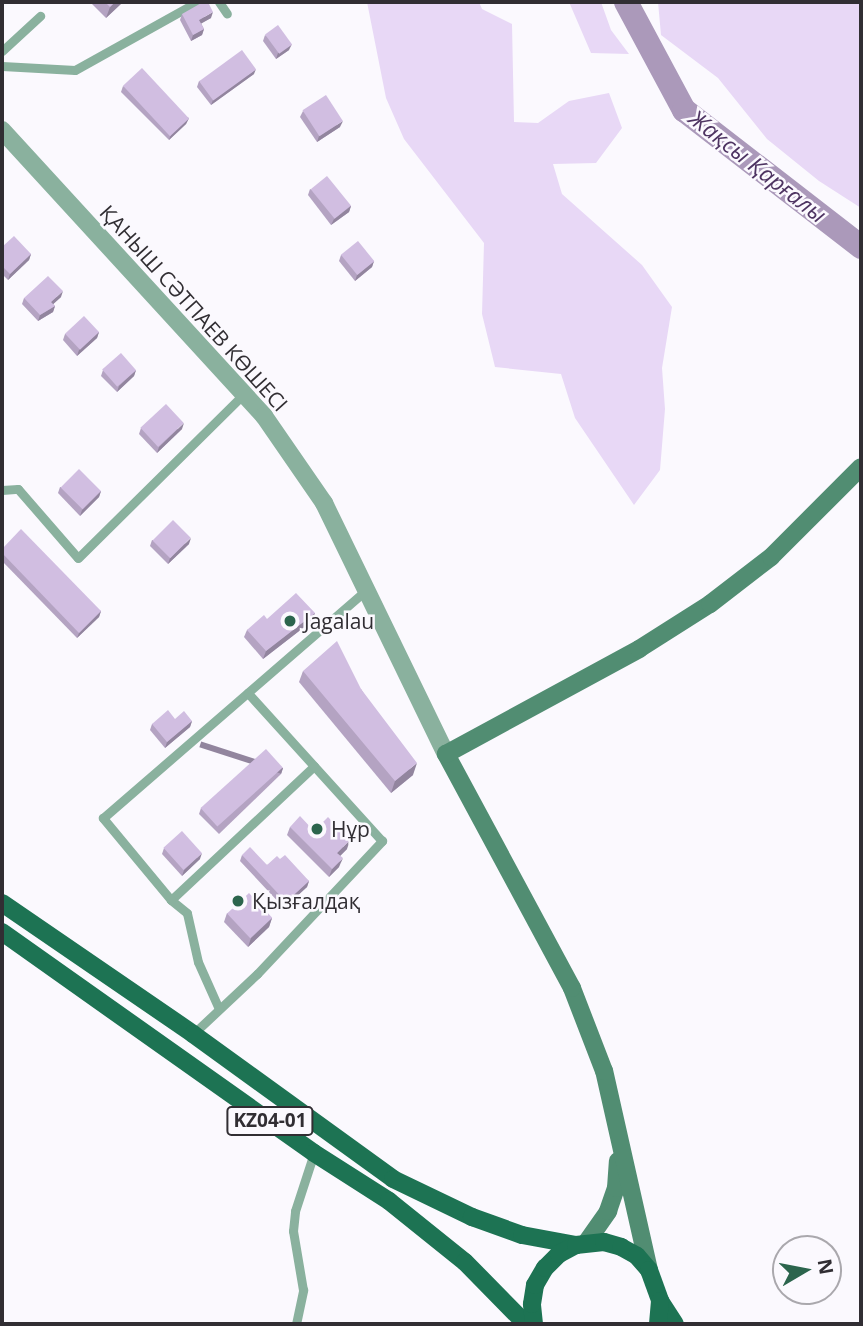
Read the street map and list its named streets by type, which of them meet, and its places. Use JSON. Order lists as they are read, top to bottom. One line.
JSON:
{"streets":{"main road":["KZ04-01"],"street":["ҚАНЫШ СӘТПАЕВ КӨШЕСІ"]},"water":["Жақсы Қарғалы"],"places":["Jagalau","Нұр","Қызғалдақ"],"north":"right"}
